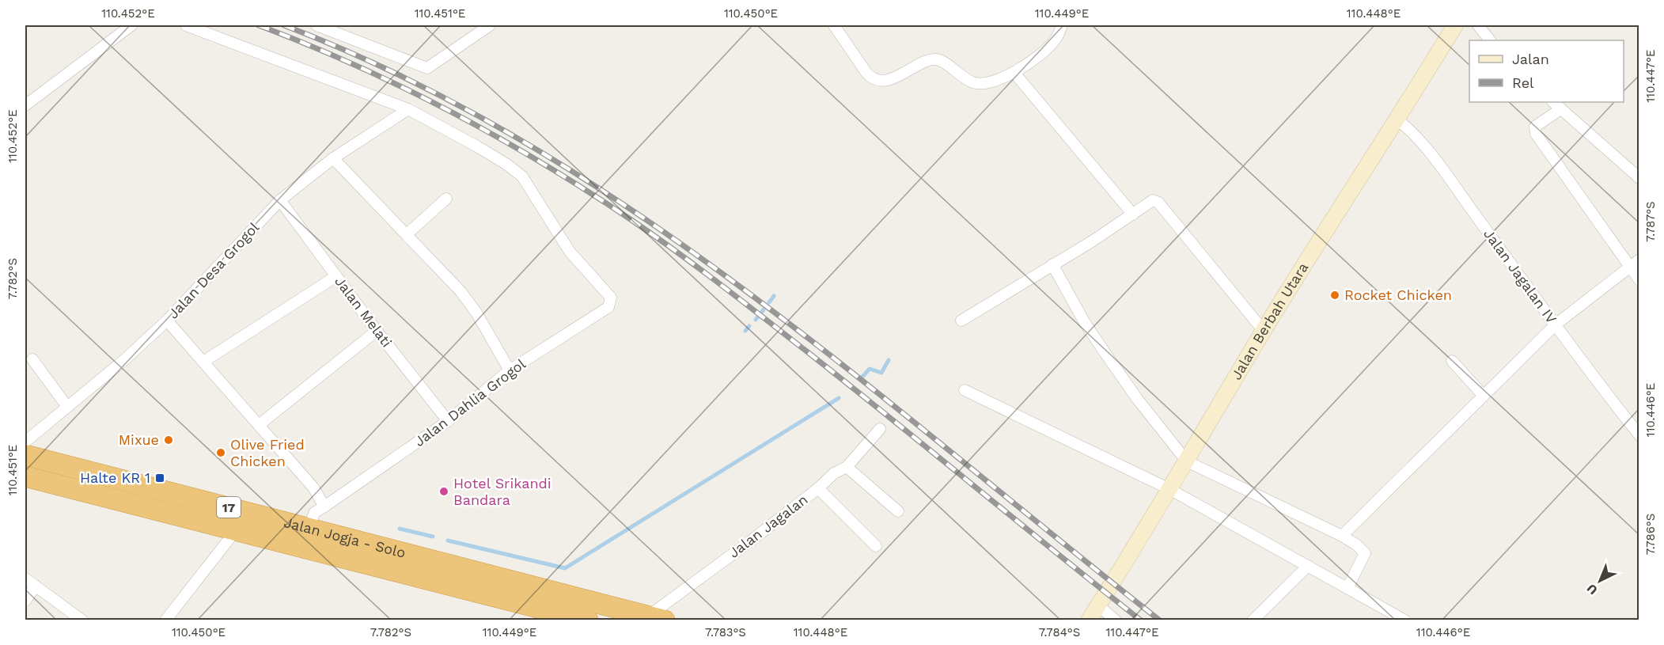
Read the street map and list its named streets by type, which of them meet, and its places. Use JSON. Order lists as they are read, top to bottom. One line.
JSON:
{"streets":{"highway":["17","Jalan Jogja - Solo"],"main road":["Jalan Berbah Utara"],"street":["Jalan Desa Grogol","Jalan Jagalan IV","Jalan Melati","Jalan Dahlia Grogol","Jalan Jagalan"]},"crossings":[["Jalan Desa Grogol","Jalan Melati"],["Jalan Desa Grogol","Jalan Dahlia Grogol"],["Jalan Jagalan IV","Jalan Berbah Utara"],["Jalan Melati","Jalan Dahlia Grogol"],["Jalan Dahlia Grogol","Jalan Jogja - Solo"],["Jalan Jagalan","Jalan Jogja - Solo"]],"places":{"other":["Rocket Chicken","Mixue","Olive Fried Chicken","Hotel Srikandi Bandara"],"transit":["Halte KR 1"]},"legend":["Jalan","Rel"],"north":"bottom left","coordinates":["110.452°E","110.451°E","110.450°E","110.449°E","110.448°E","110.447°E","7.787°S","7.782°S","110.446°E","7.786°S","7.783°S","7.784°S"]}
